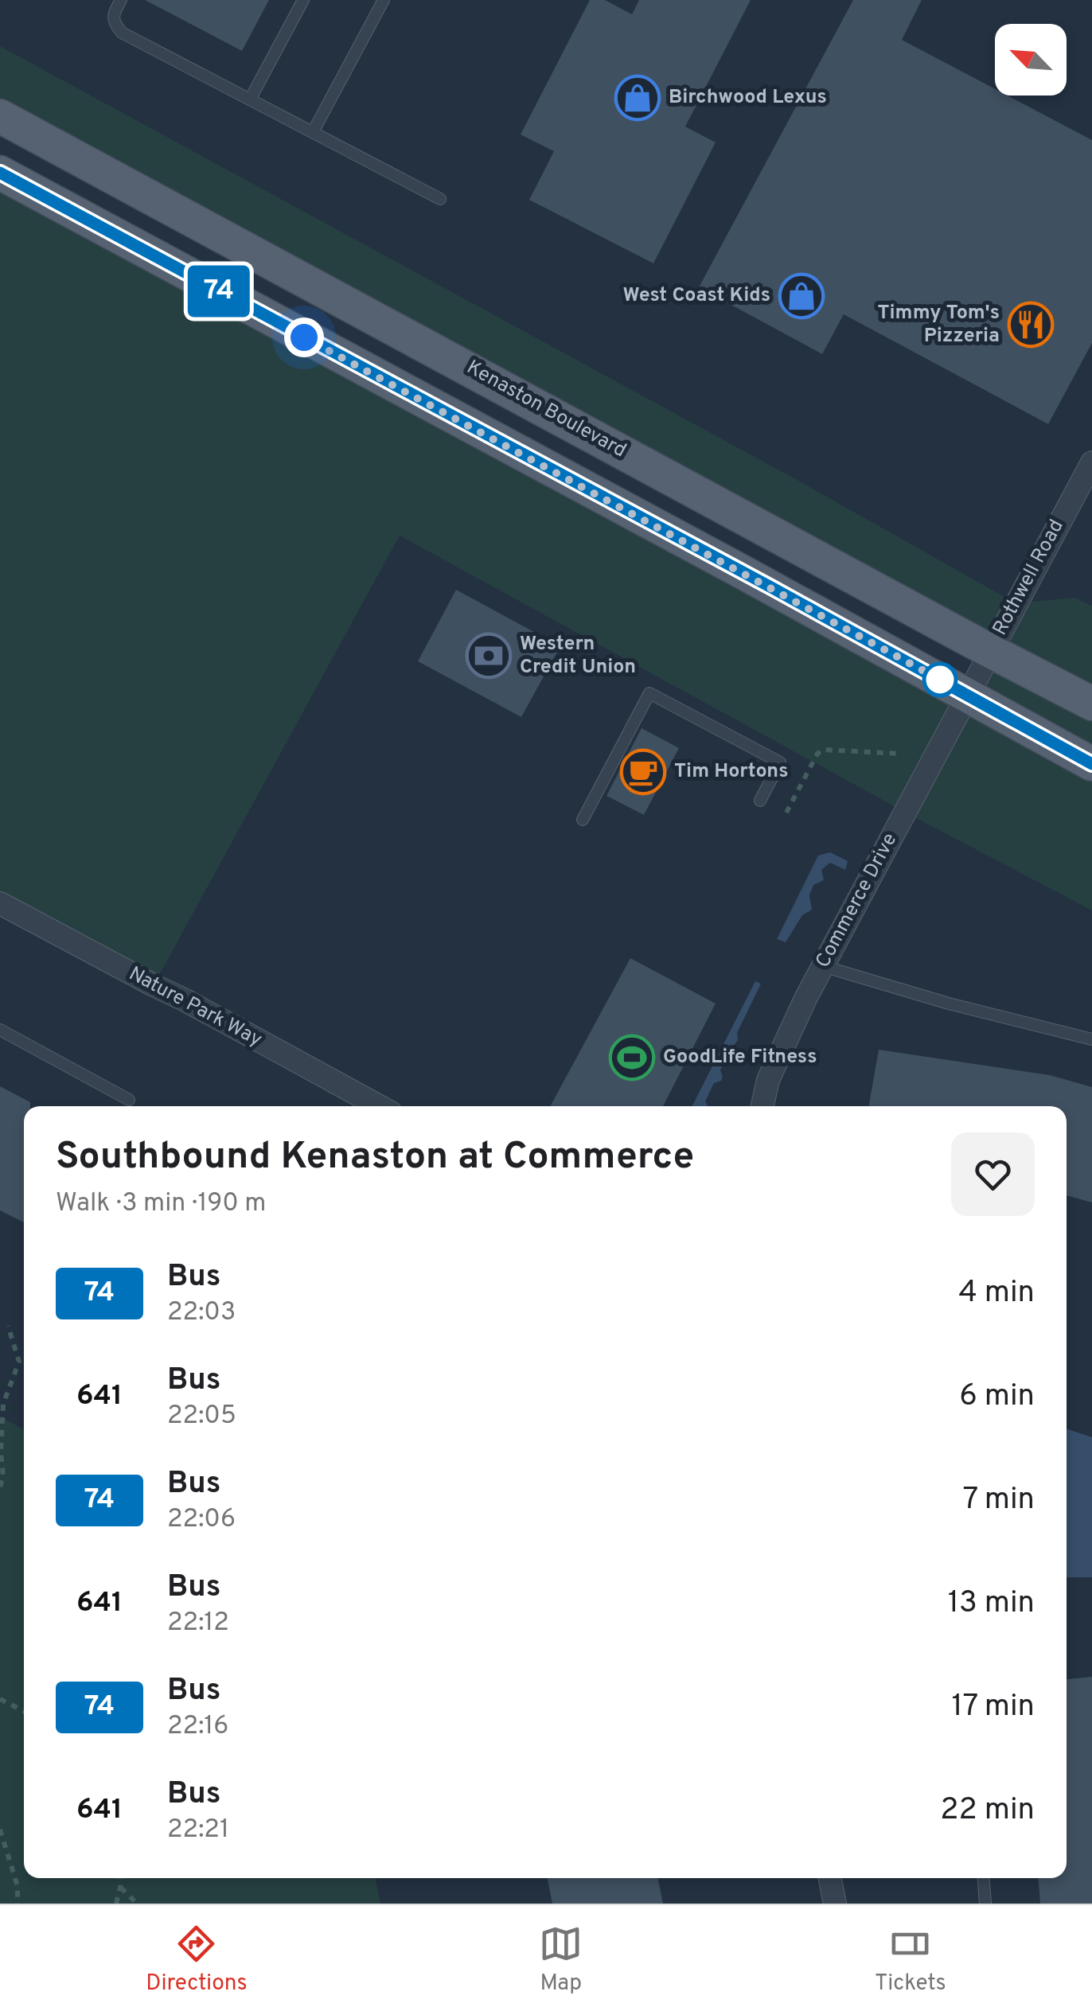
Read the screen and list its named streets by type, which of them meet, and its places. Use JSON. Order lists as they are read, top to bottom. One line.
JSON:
{"streets":{"main road":["Kenaston Boulevard"],"street":["Rothwell Road","Commerce Drive","Nature Park Way"]},"crossings":[["Kenaston Boulevard","Rothwell Road"],["Rothwell Road","Commerce Drive"]],"places":{"shop":["Birchwood Lexus","West Coast Kids"],"restaurant":["Timmy Tom's Pizzeria"],"bank":["Western Credit Union"],"cafe":["Tim Hortons"],"sports":["GoodLife Fitness"]},"lines":["bus line 74"],"north":"top left","page":{"on_map":"74","heading":["Southbound Kenaston at Commerce","Walk · 3 min · 190 m"],"list":[{"mark":"74","name":"Bus","note":"22:03","value":"4 min"},{"mark":"641","name":"Bus","note":"22:05","value":"6 min"},{"mark":"74","name":"Bus","note":"22:06","value":"7 min"},{"mark":"641","name":"Bus","note":"22:12","value":"13 min"},{"mark":"74","name":"Bus","note":"22:16","value":"17 min"},{"mark":"641","name":"Bus","note":"22:21","value":"22 min"}],"tabs":["Directions","Map","Tickets"]}}
